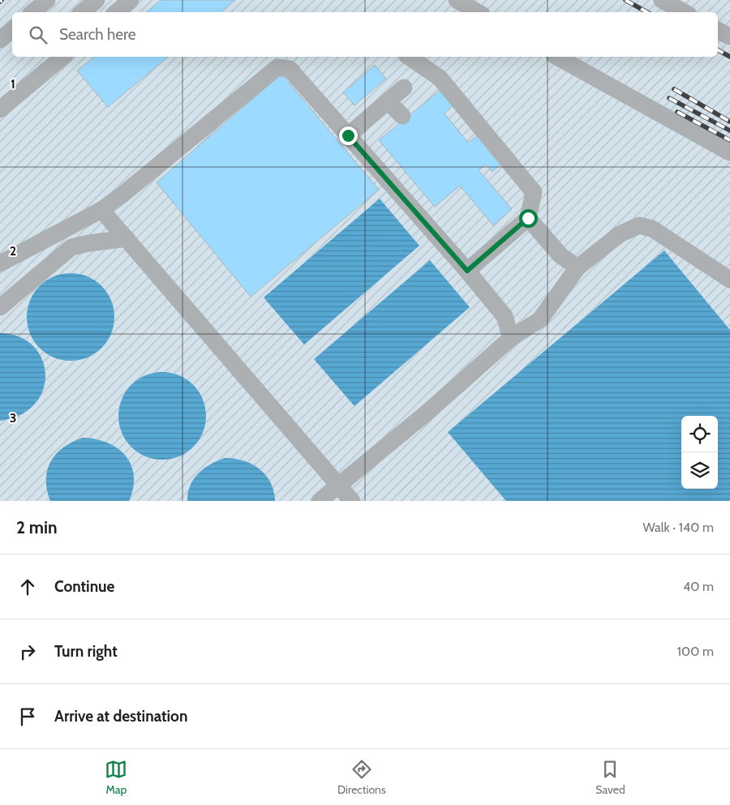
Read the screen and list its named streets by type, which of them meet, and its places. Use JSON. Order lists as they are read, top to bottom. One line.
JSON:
{"page":{"search":"Search here","heading":["2 min","Walk · 140 m"],"list":[["Continue","40 m"],["Turn right","100 m"],"Arrive at destination"],"nav":["Map","Directions","Saved"]},"grid":{"rows":["1","2","3"]}}
